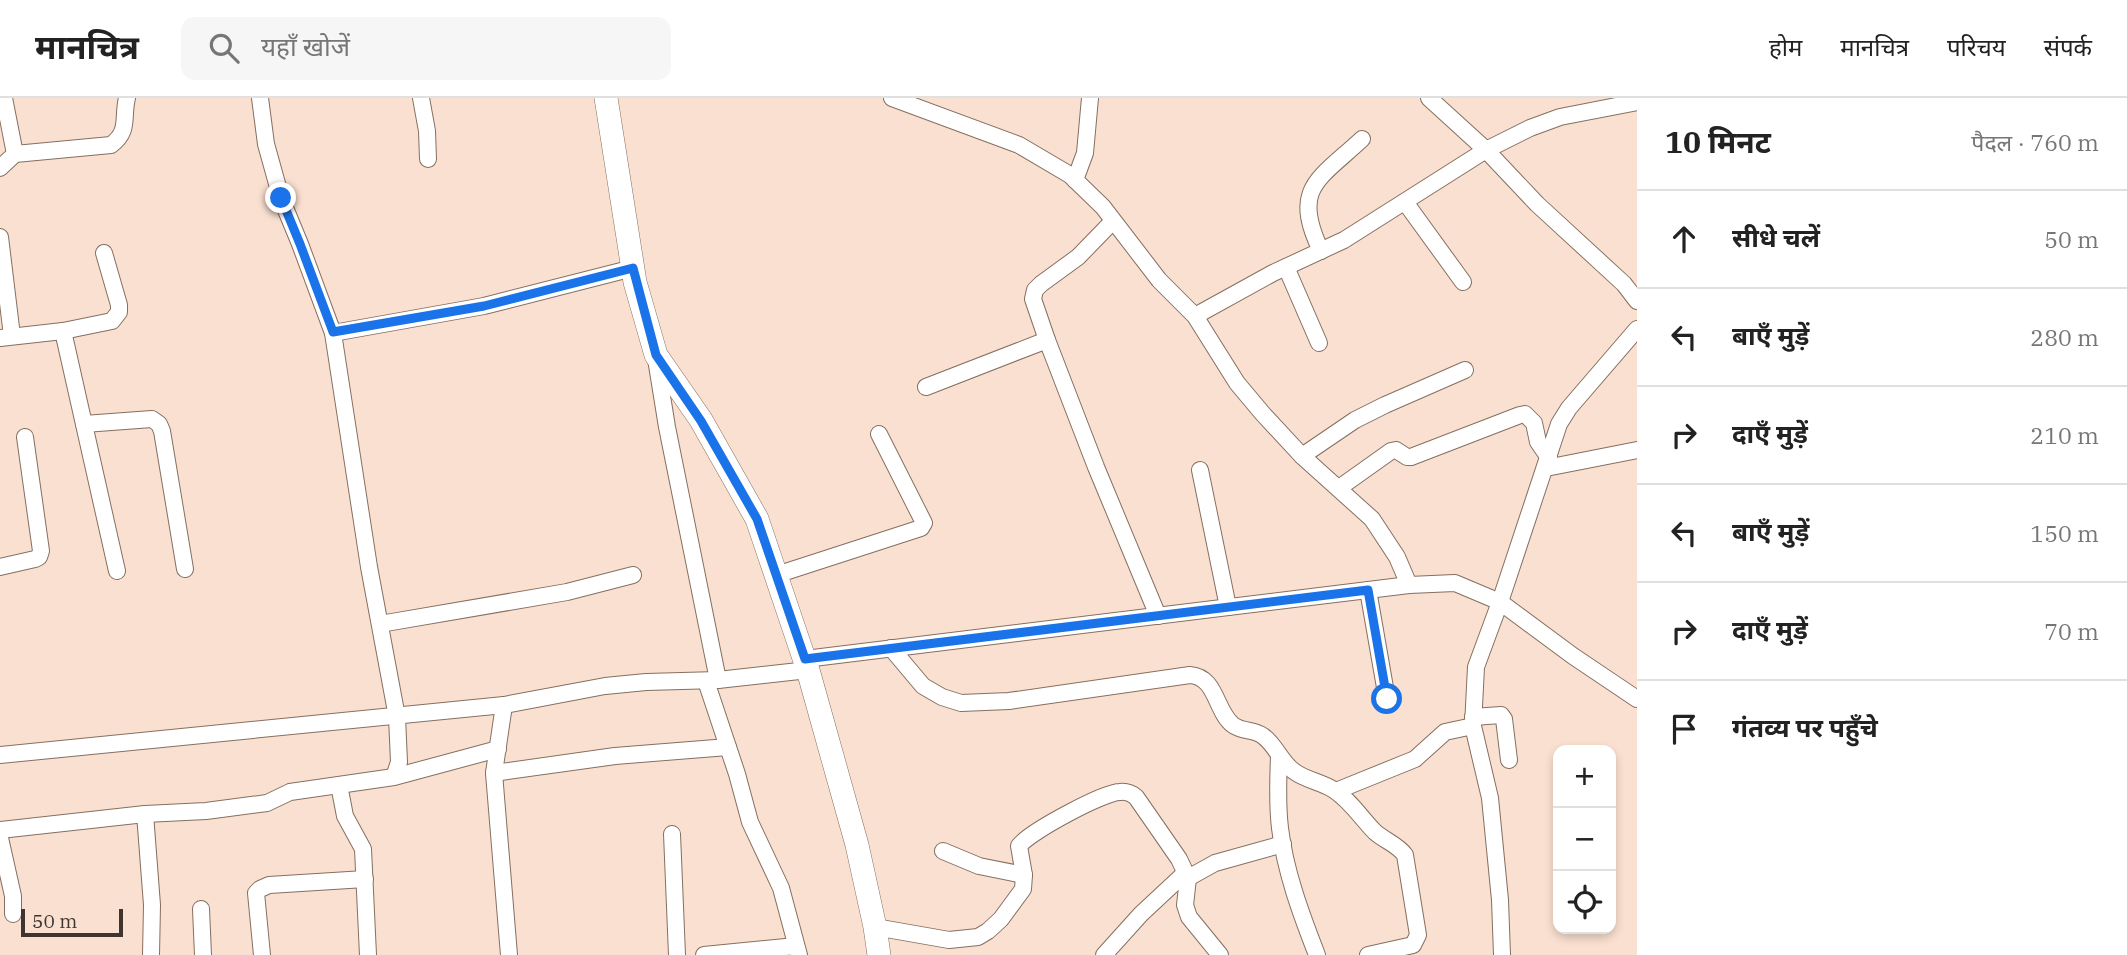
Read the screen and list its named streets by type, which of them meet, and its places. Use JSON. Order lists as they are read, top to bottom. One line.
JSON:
{"scale_bar":"50 m","page":{"header":"मानचित्र","search":"यहाँ खोजें","nav":["होम","मानचित्र","परिचय","संपर्क"],"heading":["10 मिनट","पैदल · 760 m"],"list":[["सीधे चलें","50 m"],["बाएँ मुड़ें","280 m"],["दाएँ मुड़ें","210 m"],["बाएँ मुड़ें","150 m"],["दाएँ मुड़ें","70 m"],"गंतव्य पर पहुँचे"],"map_buttons":["+","−"],"scale":"50 m"}}
